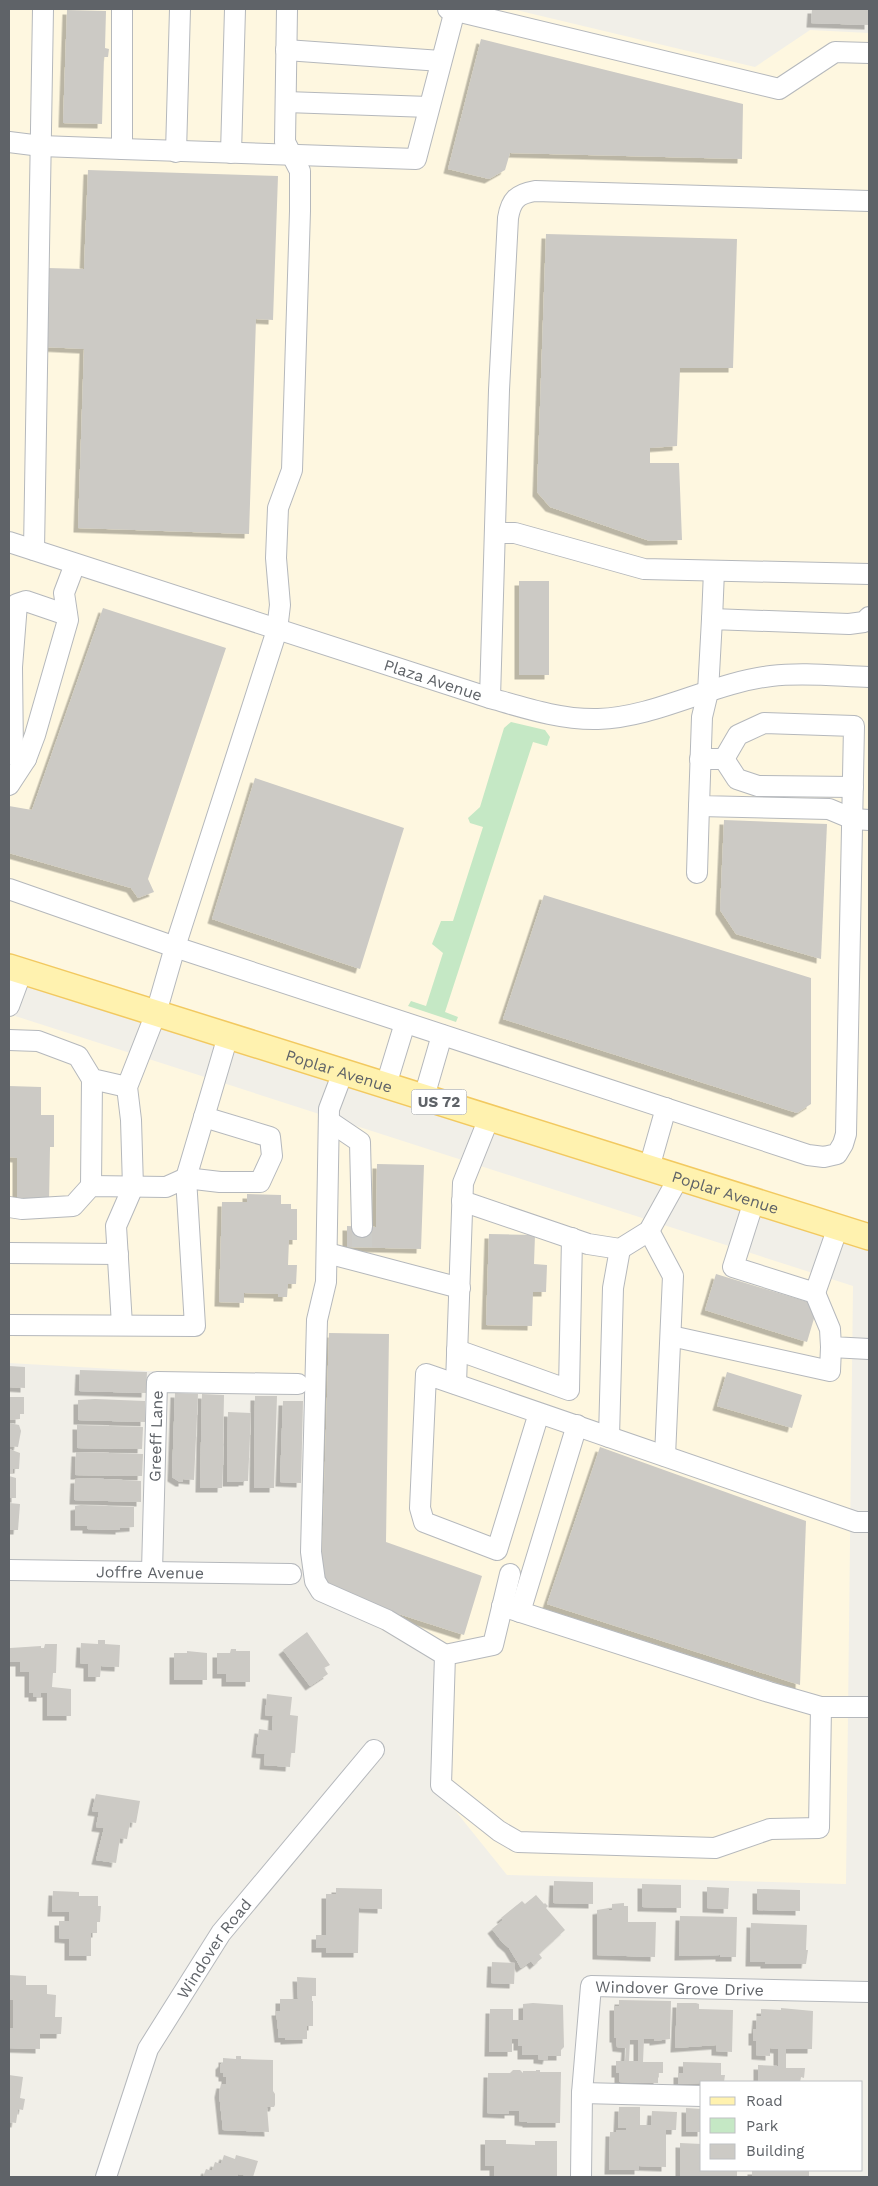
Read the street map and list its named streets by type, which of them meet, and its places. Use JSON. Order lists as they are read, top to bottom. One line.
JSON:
{"streets":{"main road":["Poplar Avenue","US 72"],"street":["Plaza Avenue","Greeff Lane","Joffre Avenue","Windover Road","Windover Grove Drive"]},"crossings":[["Greeff Lane","Joffre Avenue"]],"legend":["Road","Park","Building"]}
